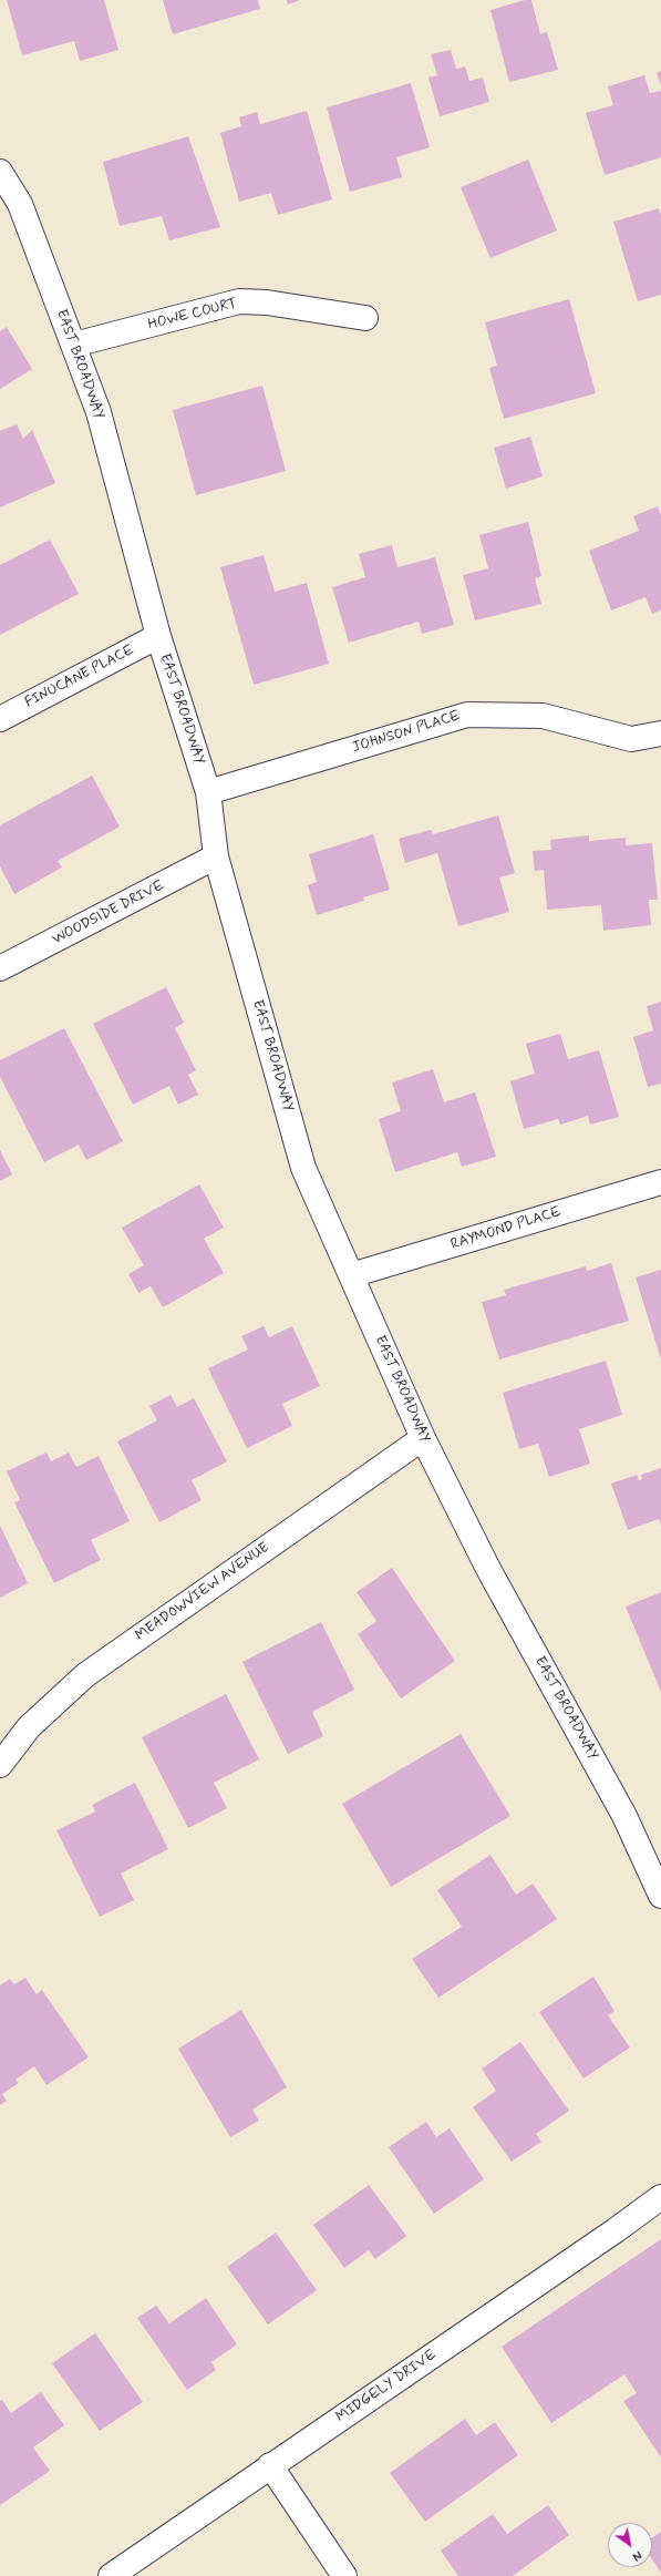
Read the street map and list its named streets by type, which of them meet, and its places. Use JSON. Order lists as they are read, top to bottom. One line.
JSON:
{"streets":{"street":["HOWE COURT","EAST BROADWAY","FINUCANE PLACE","JOHNSON PLACE","WOODSIDE DRIVE","RAYMOND PLACE","MEADOWVIEW AVENUE","MIDGELY DRIVE"]},"crossings":[["HOWE COURT","EAST BROADWAY"],["EAST BROADWAY","FINUCANE PLACE"],["EAST BROADWAY","JOHNSON PLACE"],["EAST BROADWAY","WOODSIDE DRIVE"],["EAST BROADWAY","RAYMOND PLACE"],["EAST BROADWAY","MEADOWVIEW AVENUE"]],"north":"bottom right"}
